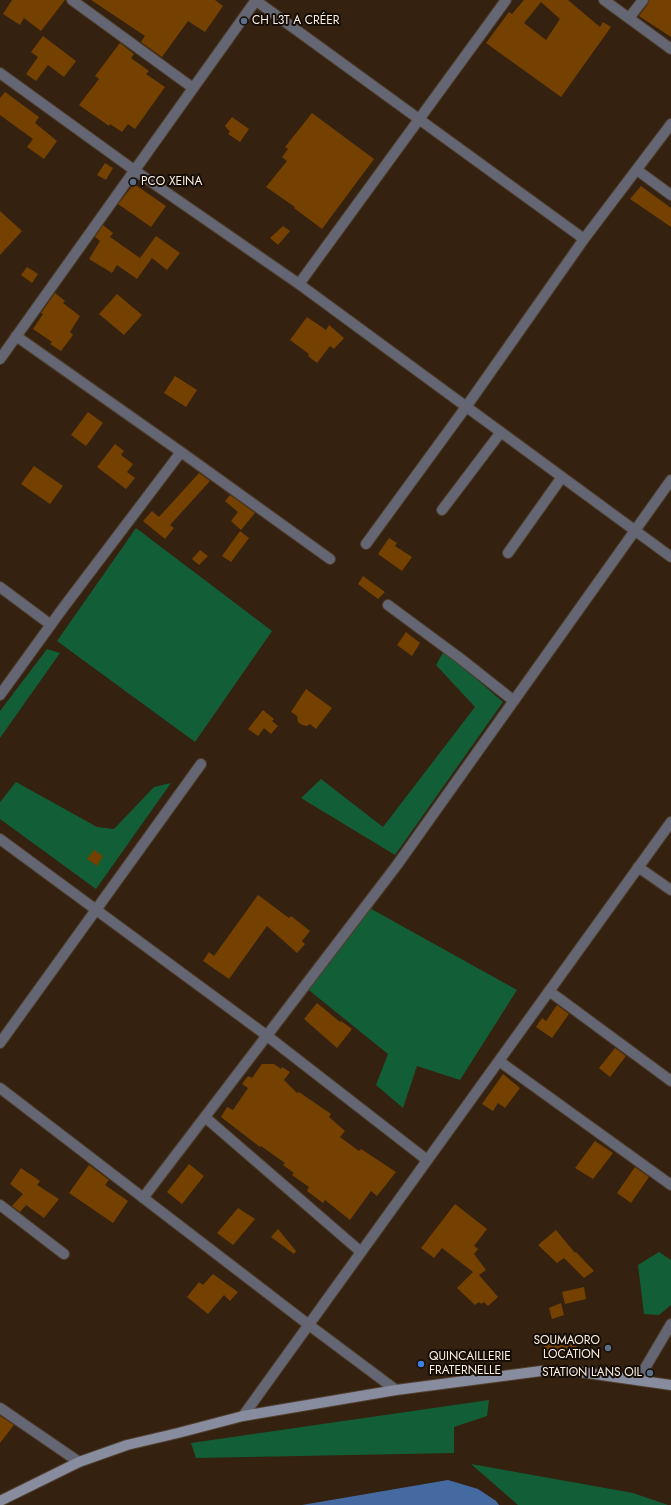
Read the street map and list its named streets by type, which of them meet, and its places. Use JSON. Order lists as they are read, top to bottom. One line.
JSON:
{"places":["CH L3T A CRÉER","PCO XEINA","SOUMAORO LOCATION","QUINCAILLERIE FRATERNELLE","STATION LANS OIL"]}
